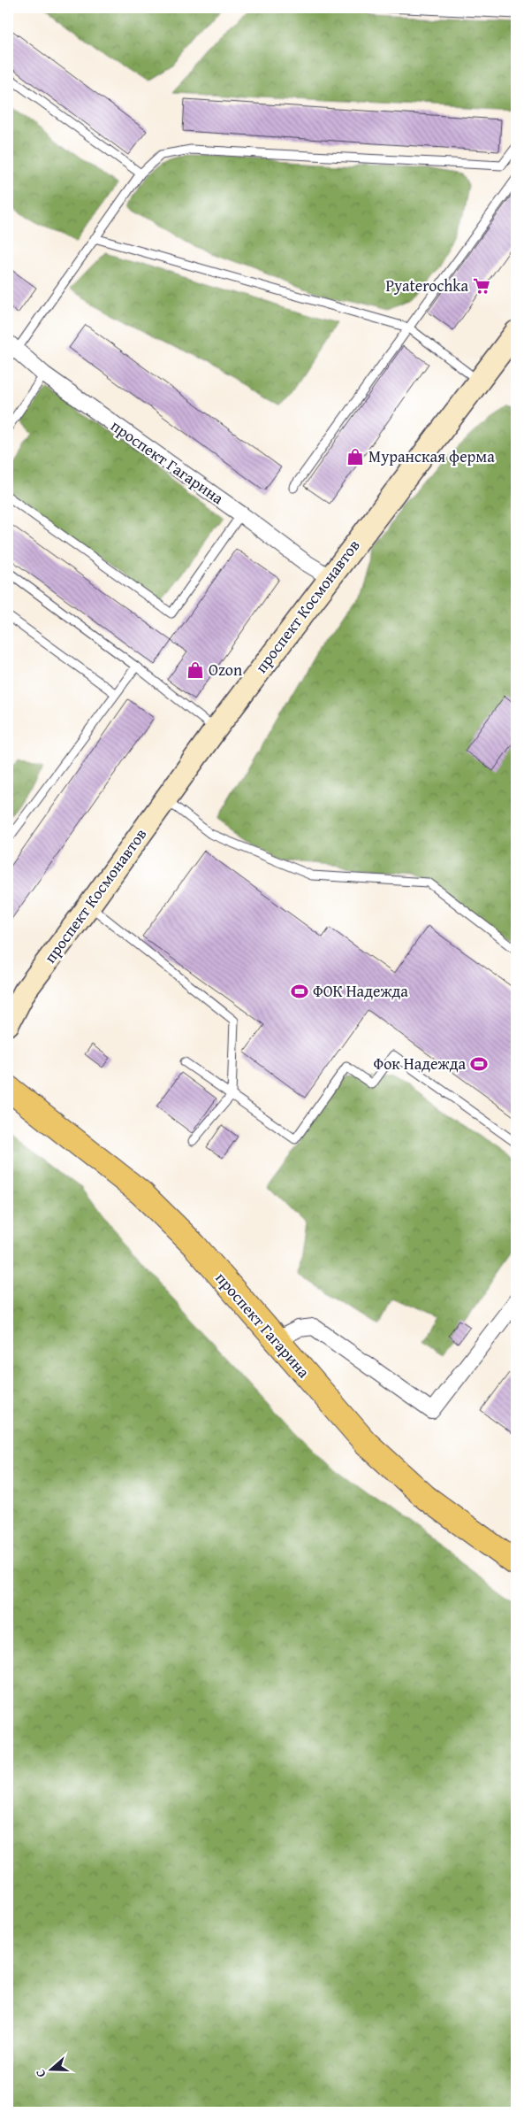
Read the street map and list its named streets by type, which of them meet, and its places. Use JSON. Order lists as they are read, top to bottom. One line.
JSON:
{"streets":{"main road":["проспект Гагарина","проспект Космонавтов"]},"crossings":[["проспект Гагарина","проспект Космонавтов"]],"places":{"supermarket":["Pyaterochka"],"shop":["Муранская ферма","Ozon"],"sports":["ФОК Надежда","Фок Надежда"]},"north":"left"}
